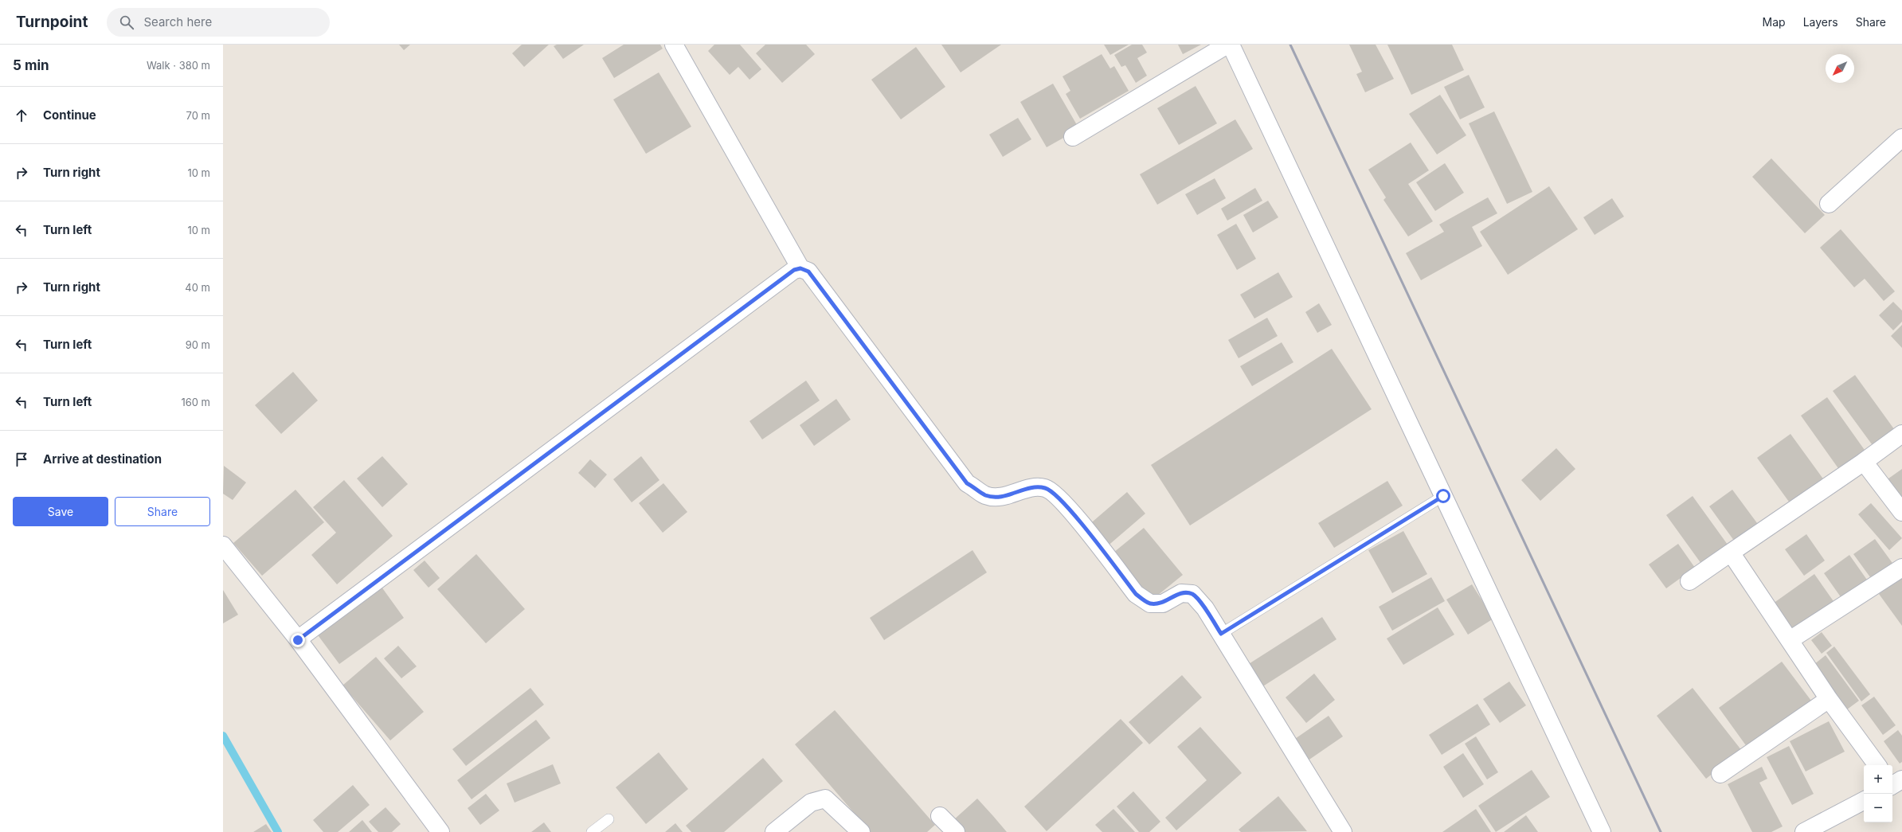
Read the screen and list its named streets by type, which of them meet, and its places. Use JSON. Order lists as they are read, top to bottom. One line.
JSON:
{"north":"bottom left","page":{"header":"Turnpoint","search":"Search here","nav":["Map","Layers","Share"],"heading":["5 min","Walk · 380 m"],"list":[["Continue","70 m"],["Turn right","10 m"],["Turn left","10 m"],["Turn right","40 m"],["Turn left","90 m"],["Turn left","160 m"],"Arrive at destination"],"buttons":["Save","Share"],"map_buttons":["+","−"]}}
